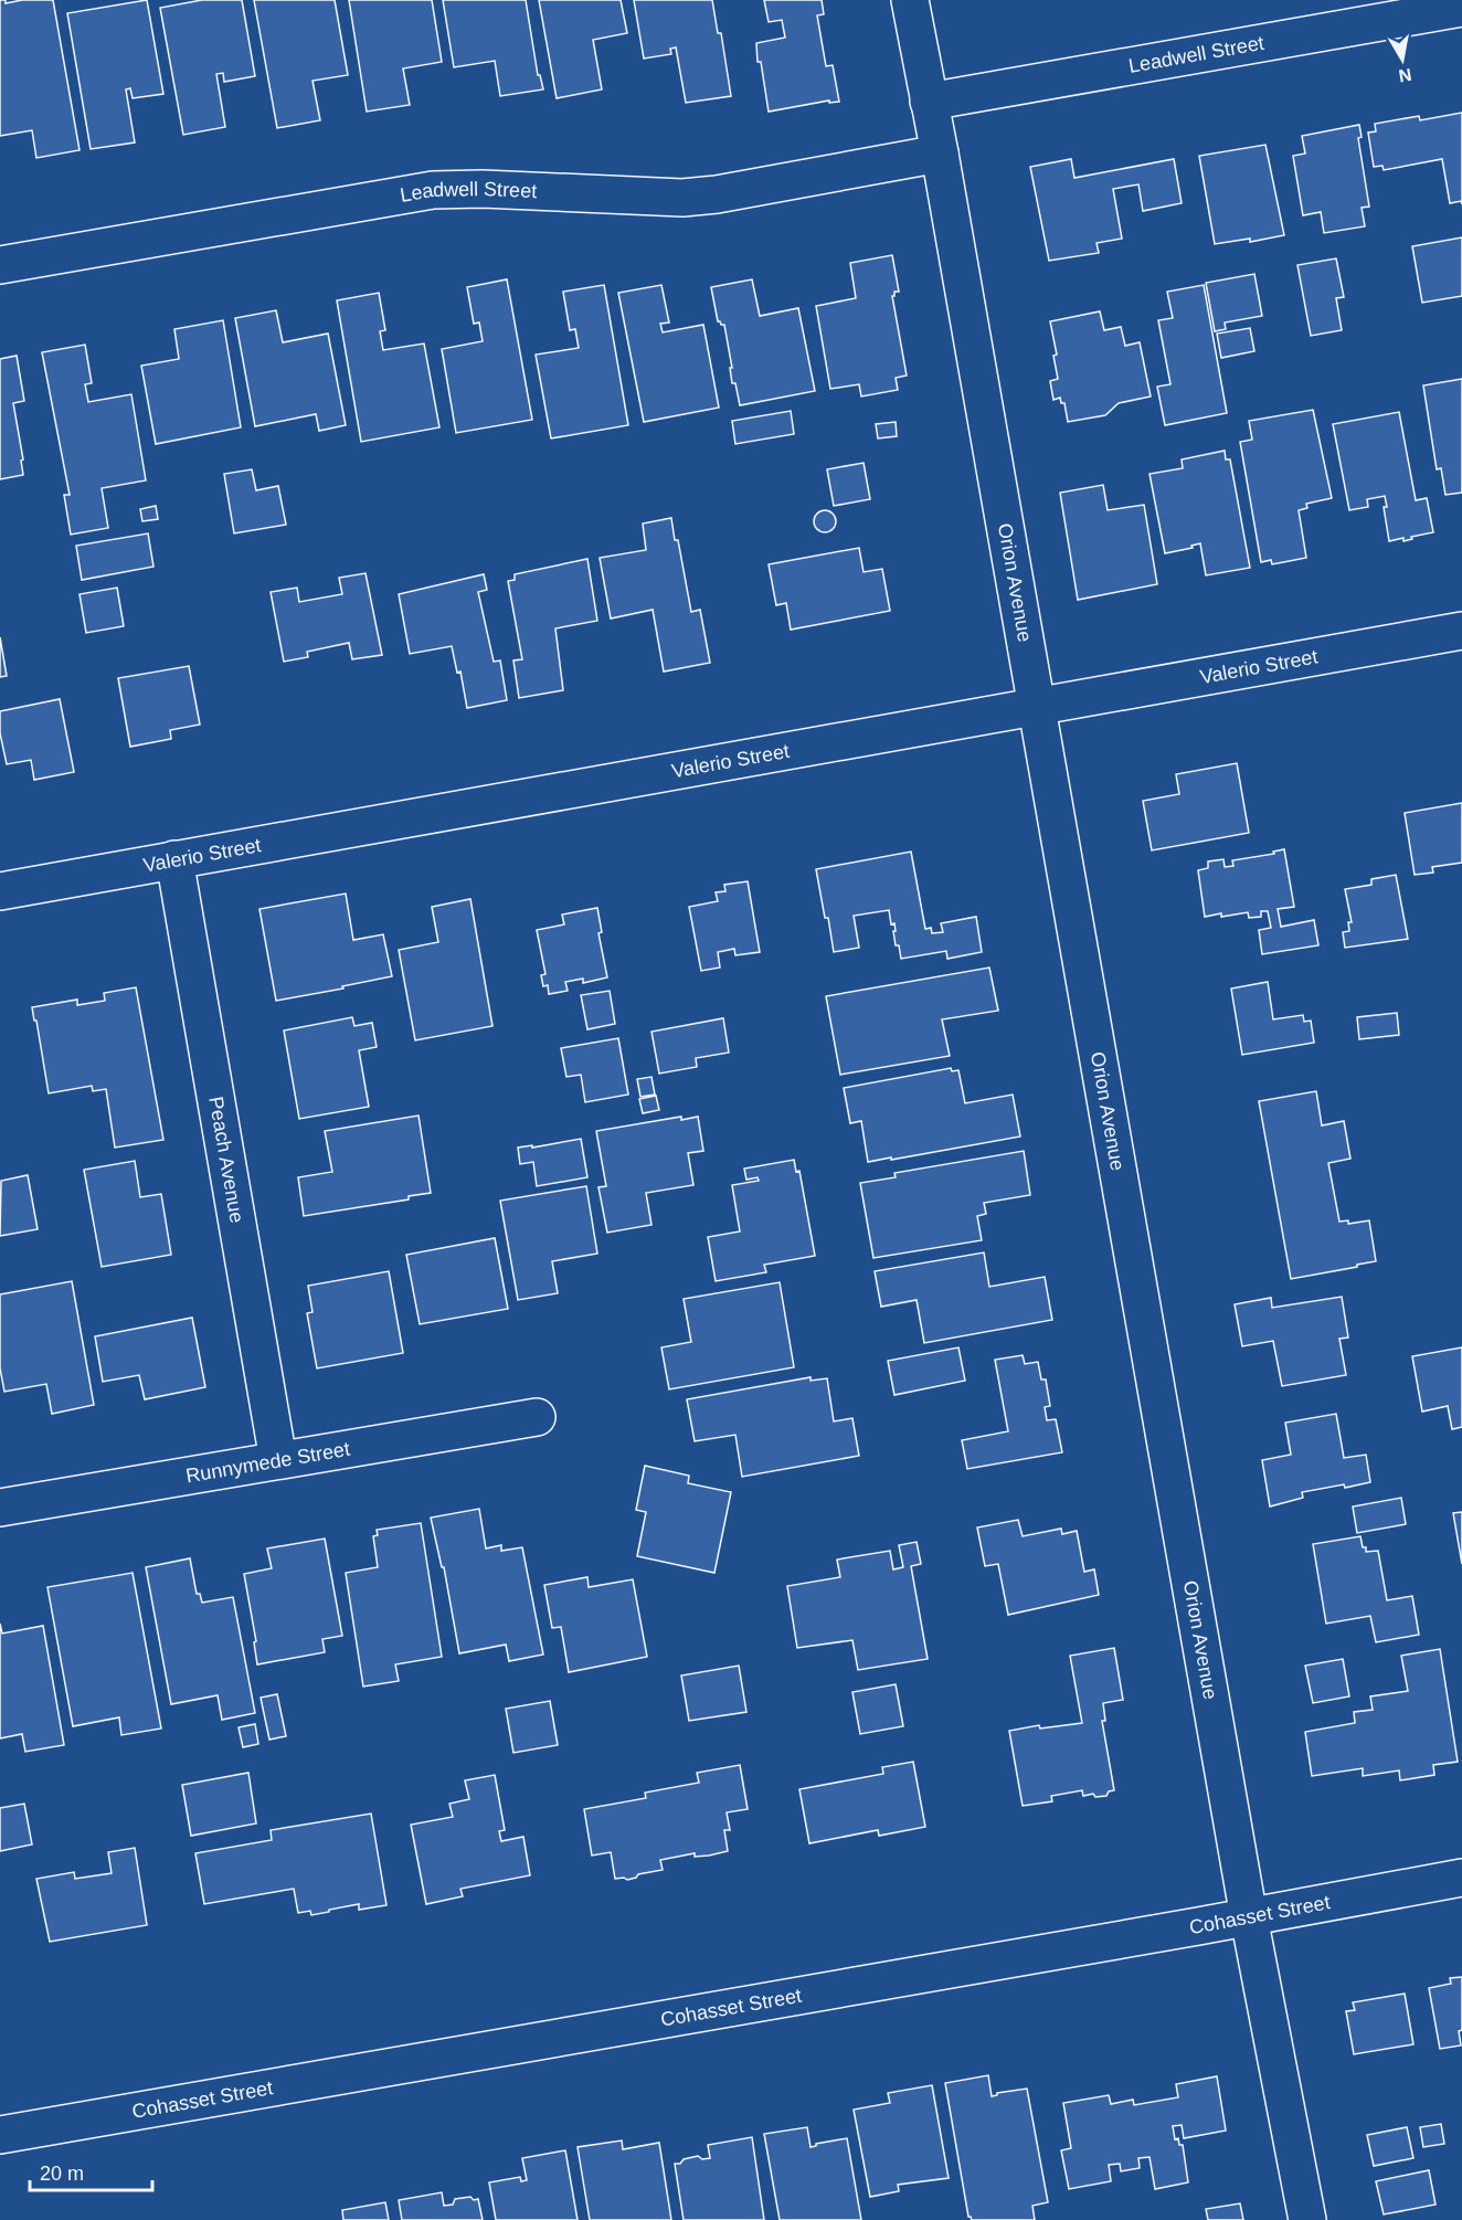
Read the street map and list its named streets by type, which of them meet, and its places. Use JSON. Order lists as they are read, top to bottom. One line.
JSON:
{"streets":{"street":["Leadwell Street","Orion Avenue","Valerio Street","Peach Avenue","Runnymede Street","Cohasset Street"]},"crossings":[["Leadwell Street","Orion Avenue"],["Orion Avenue","Valerio Street"],["Orion Avenue","Cohasset Street"],["Valerio Street","Peach Avenue"],["Peach Avenue","Runnymede Street"]],"scale_bar":"20 m","north":"bottom"}
